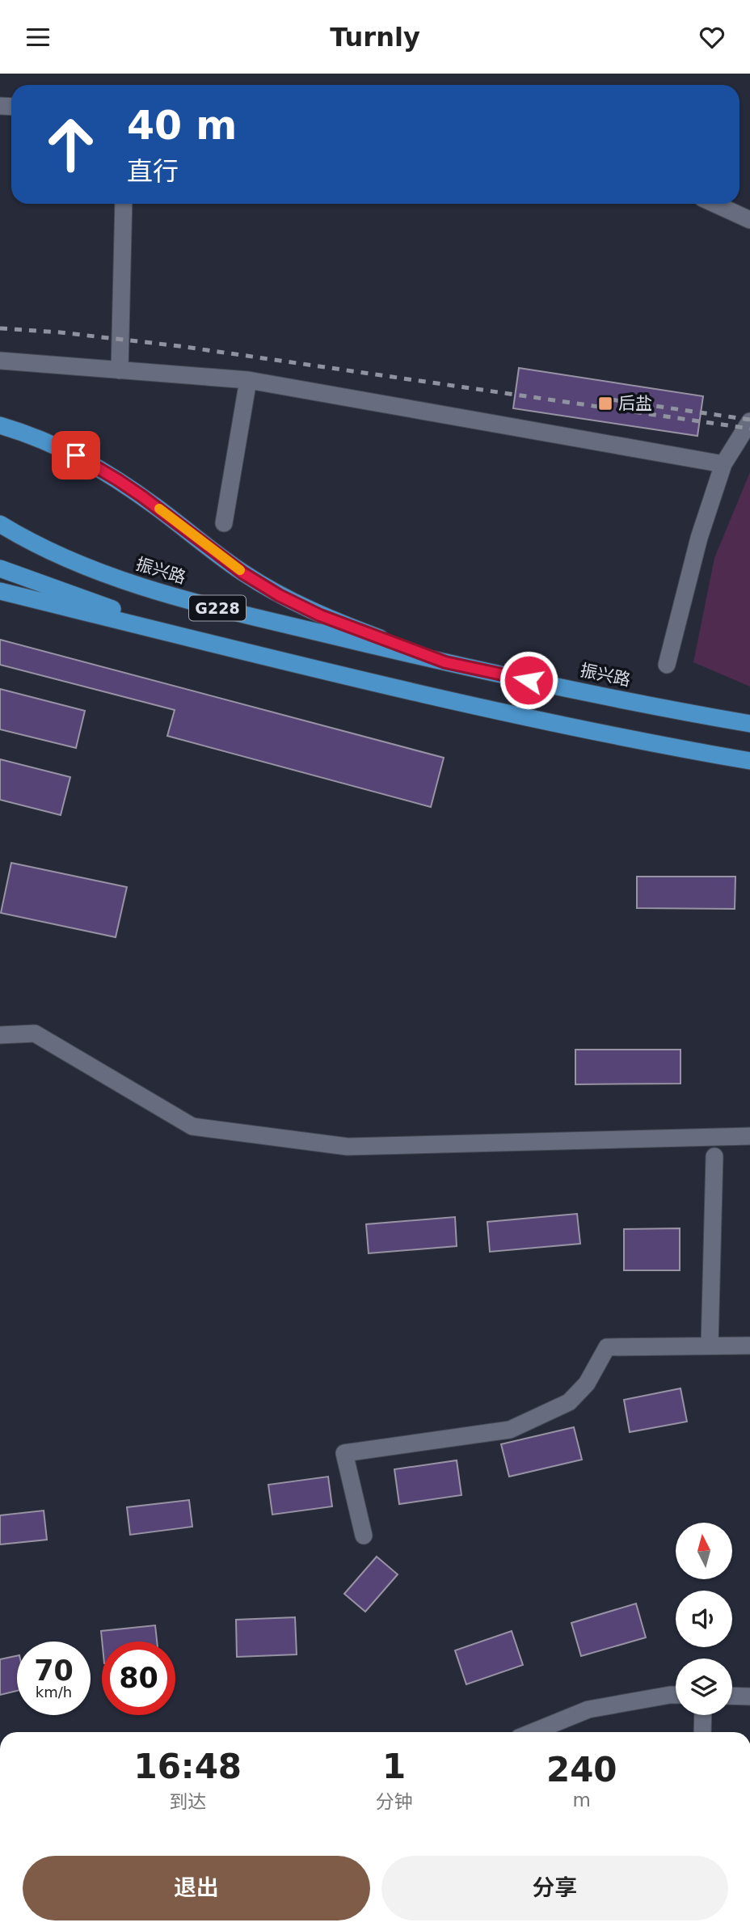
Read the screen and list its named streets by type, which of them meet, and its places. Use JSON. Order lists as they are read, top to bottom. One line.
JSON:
{"streets":{"highway":["振兴路","G228"]},"places":{"transit":["后盐"]},"north":"top","page":{"header":"Turnly","turn":["40 m","直行"],"speed":"70 km/h","limit":"80","eta":["16:48","到达","1","分钟","240","m"],"buttons":["退出","分享"]}}
